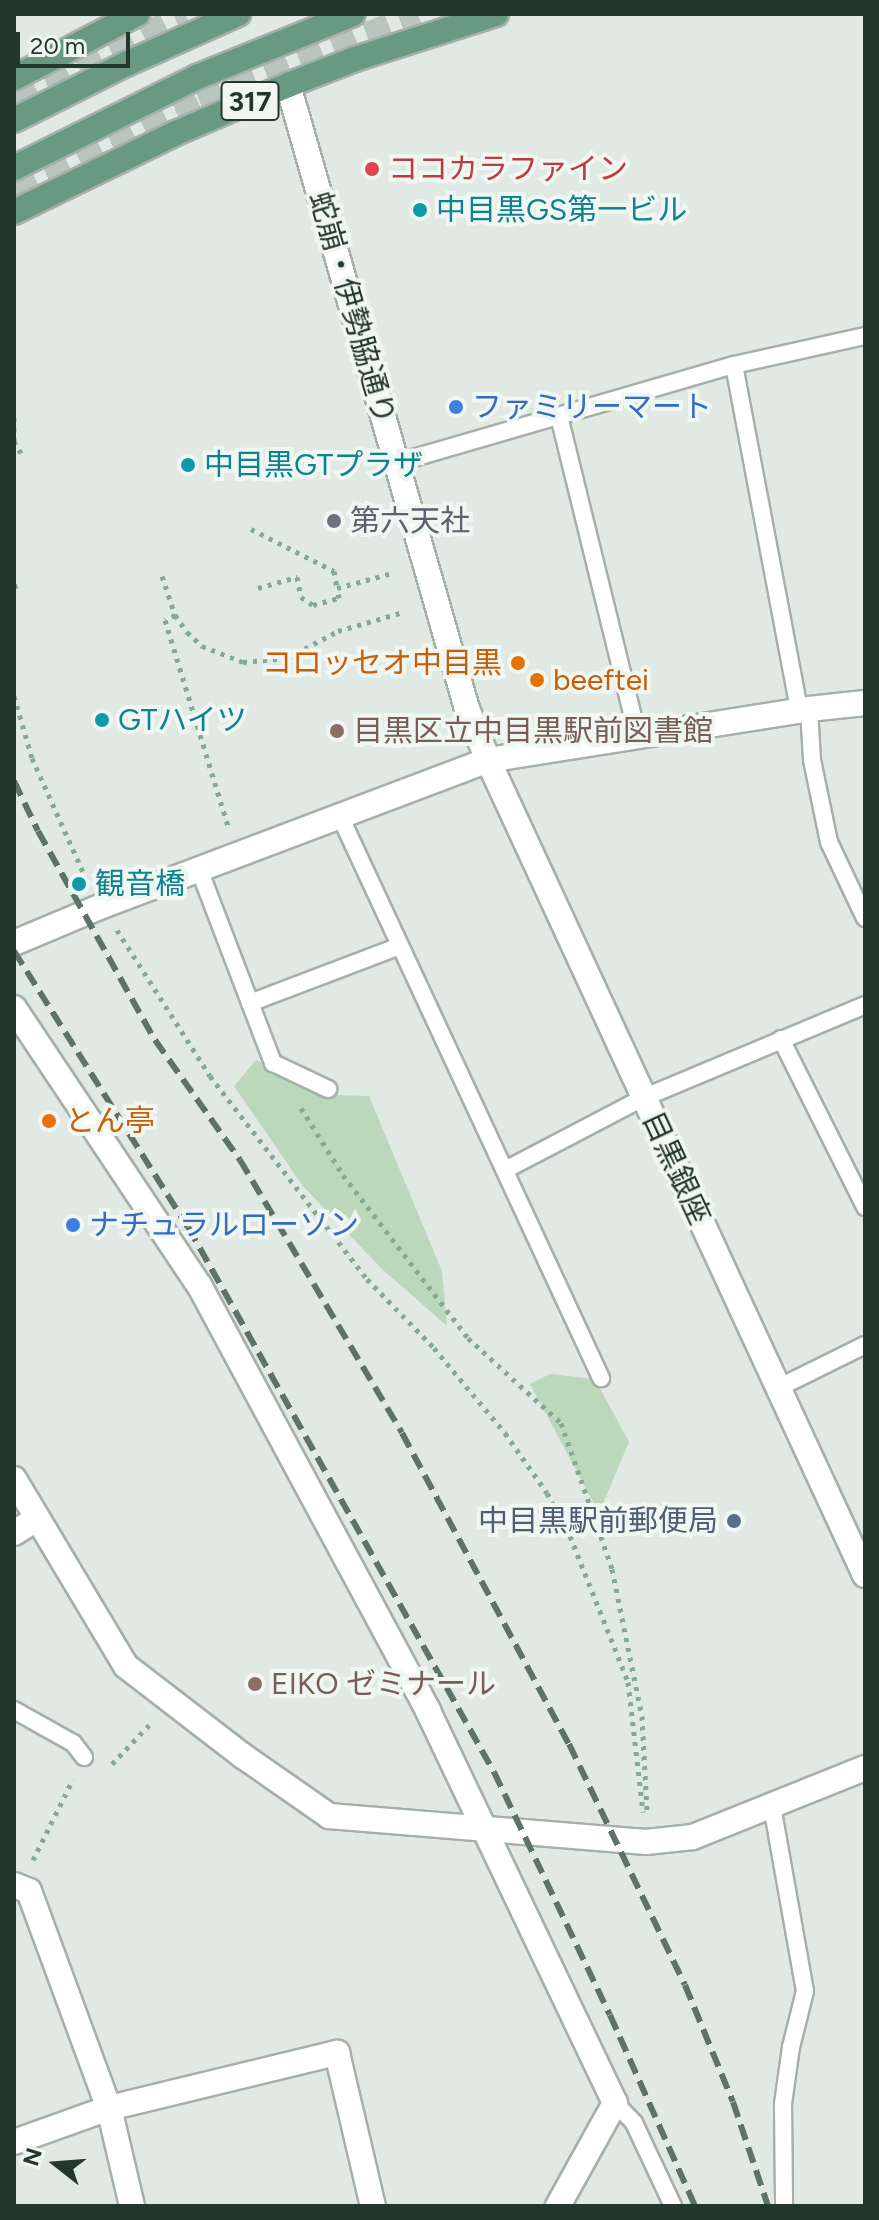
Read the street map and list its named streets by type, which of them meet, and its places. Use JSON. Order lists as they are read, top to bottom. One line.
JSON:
{"streets":{"main road":["317"],"street":["蛇崩・伊勢脇通り","目黒銀座"]},"crossings":[["317","蛇崩・伊勢脇通り"],["蛇崩・伊勢脇通り","目黒銀座"]],"places":["ココカラファイン","中目黒GS第一ビル","ファミリーマート","中目黒GTプラザ","第六天社","コロッセオ中目黒","beeftei","GTハイツ","目黒区立中目黒駅前図書館","観音橋","とん亭","ナチュラルローソン","中目黒駅前郵便局","EIKO ゼミナール"],"scale_bar":"20 m","north":"left"}
